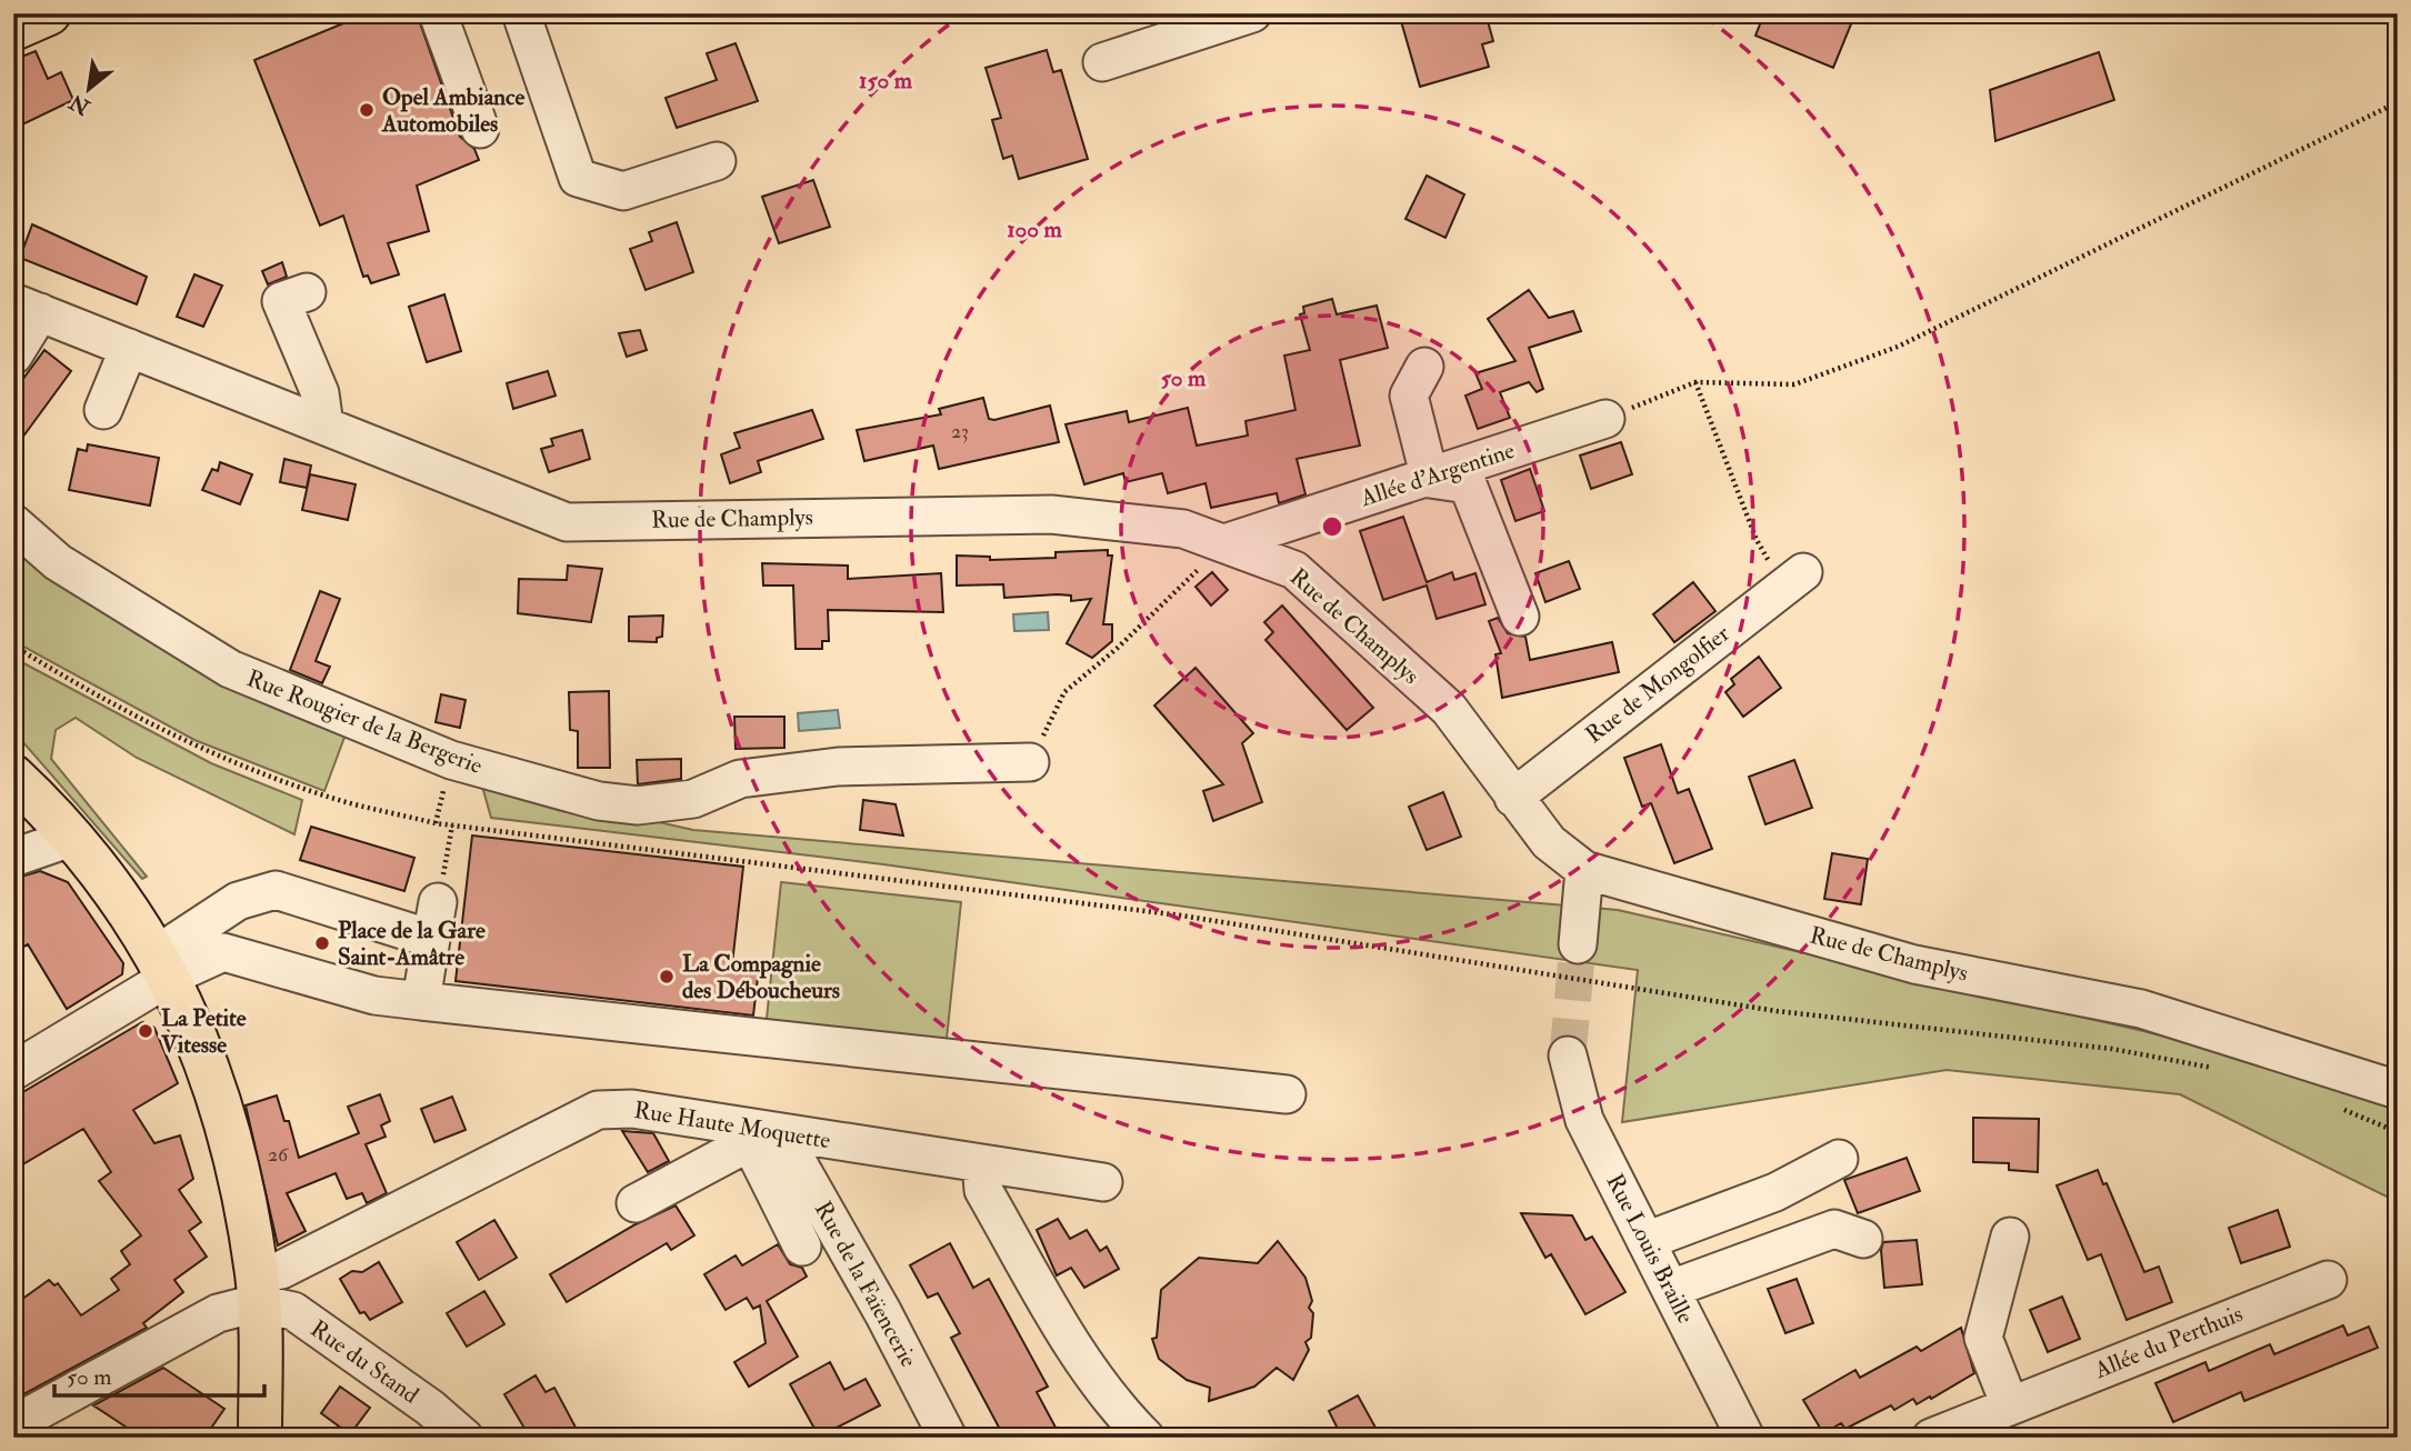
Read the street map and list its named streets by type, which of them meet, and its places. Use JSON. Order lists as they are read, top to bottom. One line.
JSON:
{"streets":{"street":["Allée d'Argentine","Rue de Champlys","Rue de Mongolfier","Rue Rougier de la Bergerie","Rue Haute Moquette","Rue Louis Braille","Rue de la Faïencerie","Allée du Perthuis","Rue du Stand"]},"crossings":[["Allée d'Argentine","Rue de Champlys"],["Rue de Champlys","Rue de Mongolfier"],["Rue Haute Moquette","Rue de la Faïencerie"],["Rue Haute Moquette","Rue du Stand"]],"places":["Opel Ambiance Automobiles","Place de la Gare Saint-Amâtre","La Compagnie des Déboucheurs","La Petite Vitesse"],"house_numbers":["23","26"],"scale_bar":"50 m","north":"bottom left","rings":["150 m","100 m","50 m"]}
